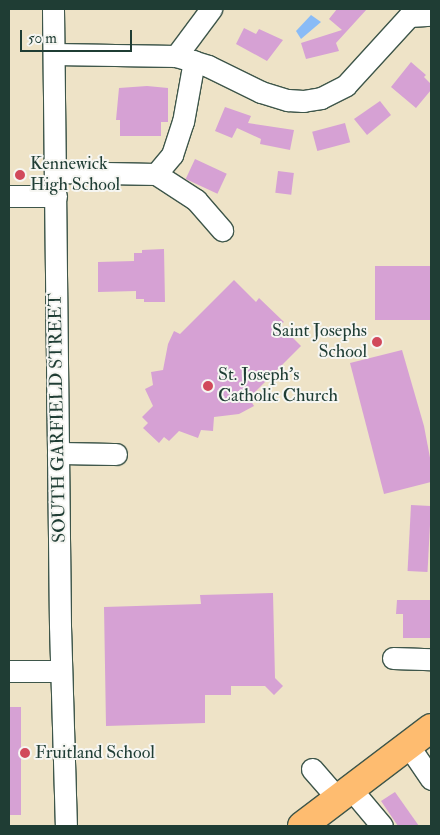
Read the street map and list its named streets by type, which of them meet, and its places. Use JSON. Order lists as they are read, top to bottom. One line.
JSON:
{"streets":{"street":["SOUTH GARFIELD STREET"]},"places":["Kennewick High School","Saint Josephs School","St. Joseph's Catholic Church","Fruitland School"],"scale_bar":"50 m"}
